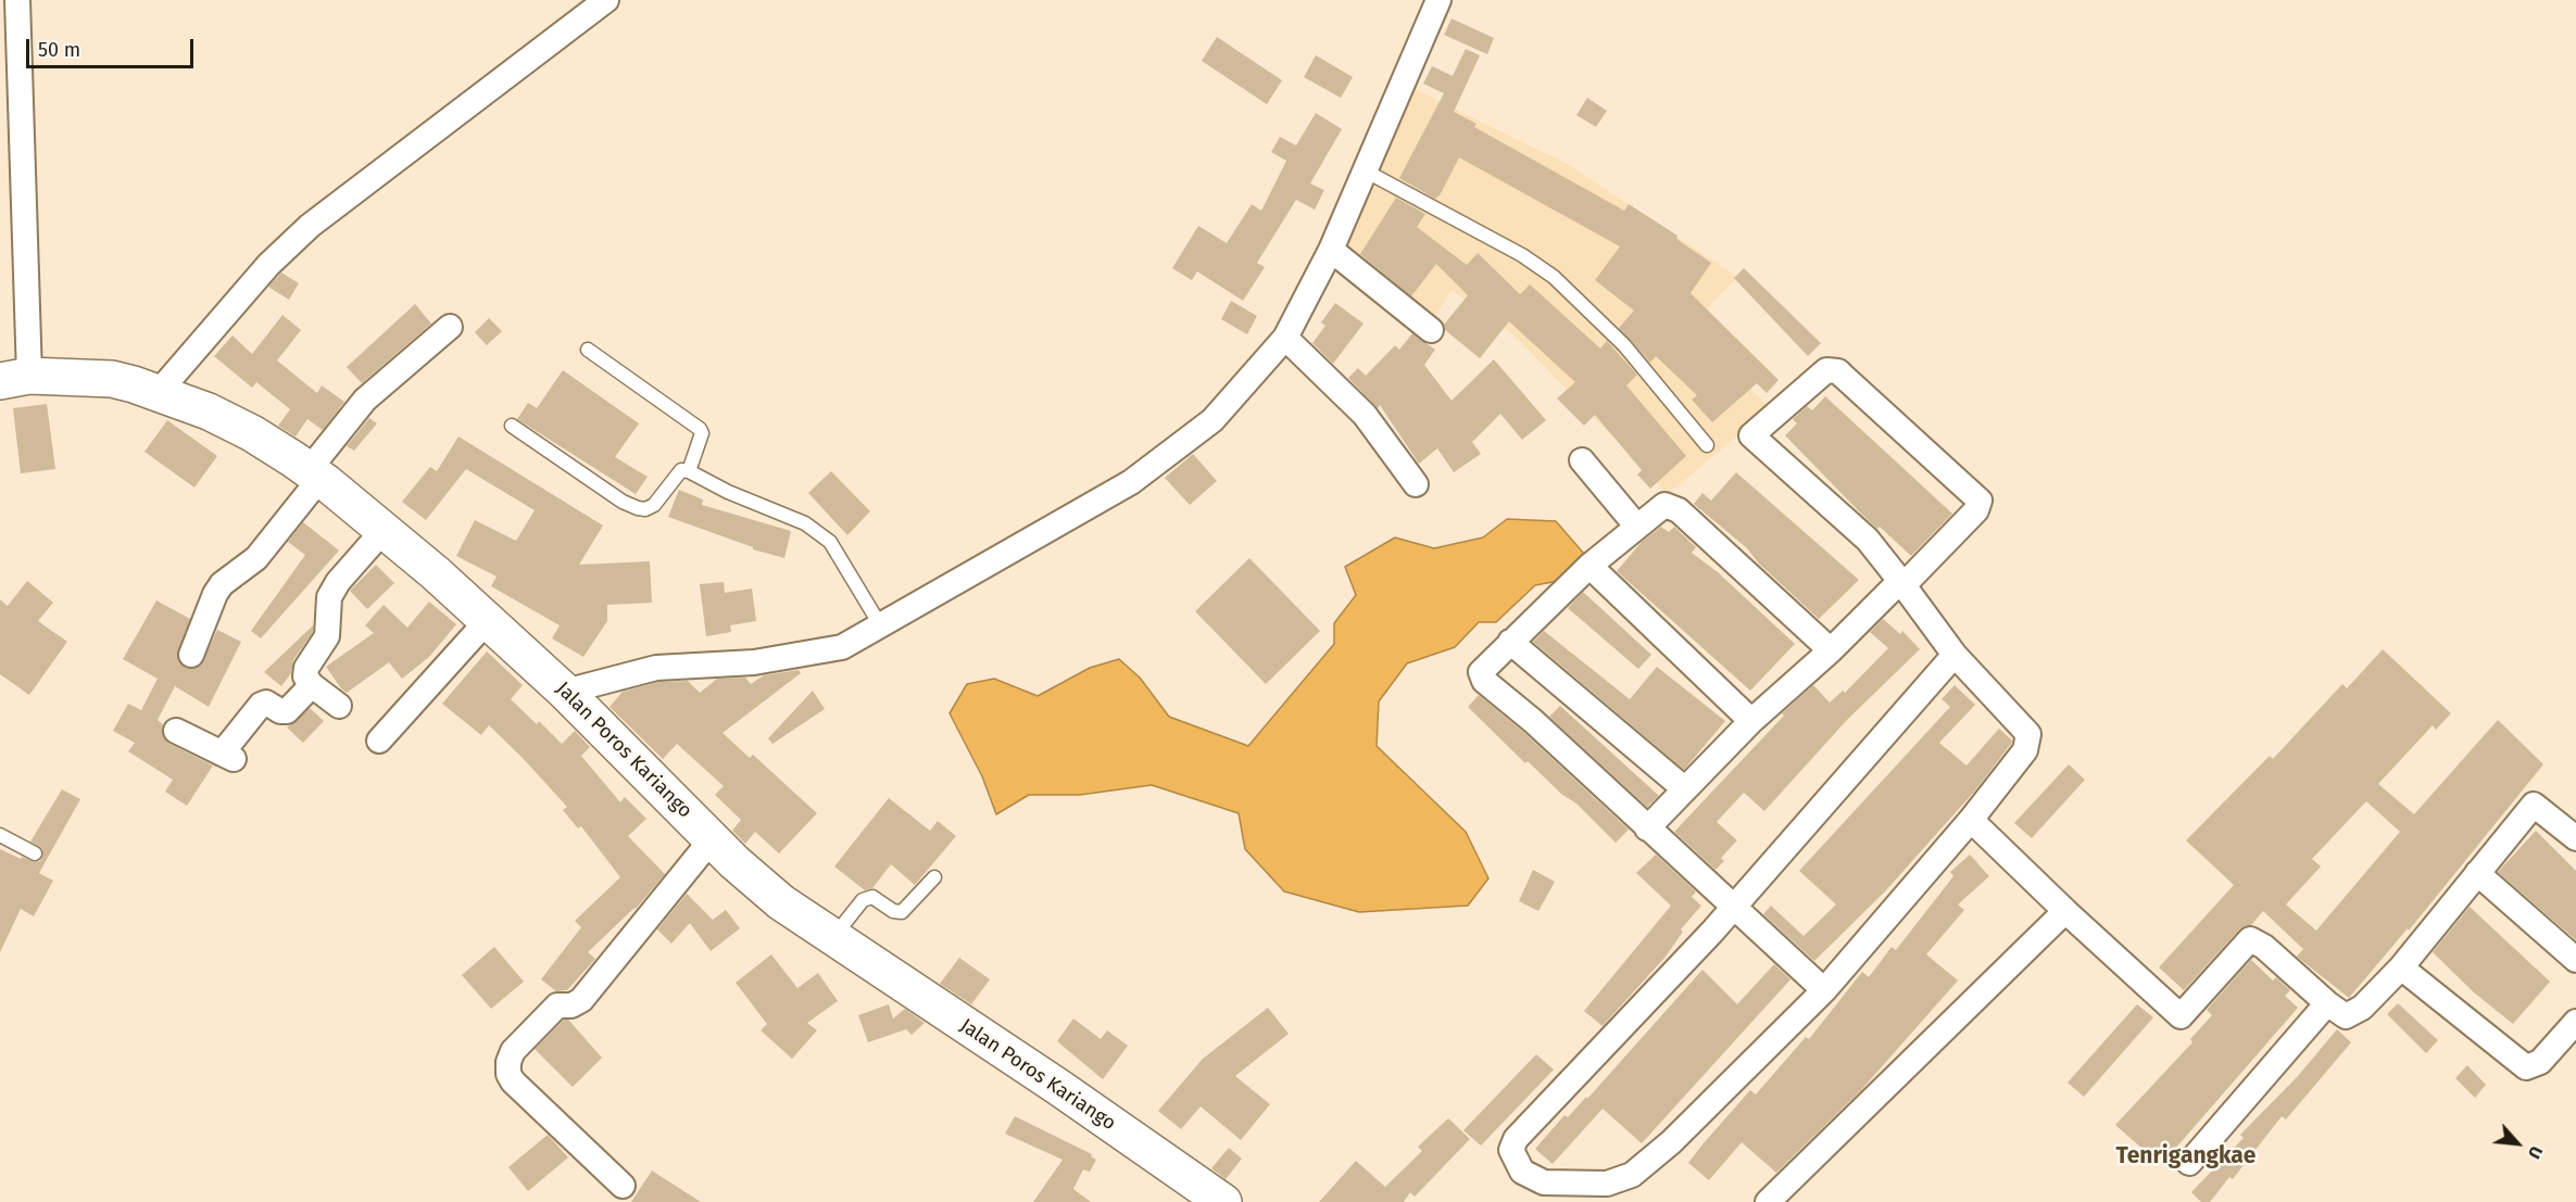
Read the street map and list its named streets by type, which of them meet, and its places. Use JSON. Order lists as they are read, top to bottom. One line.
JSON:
{"streets":{"main road":["Jalan Poros Kariango"]},"districts":["Tenrigangkae"],"scale_bar":"50 m","north":"bottom right"}
